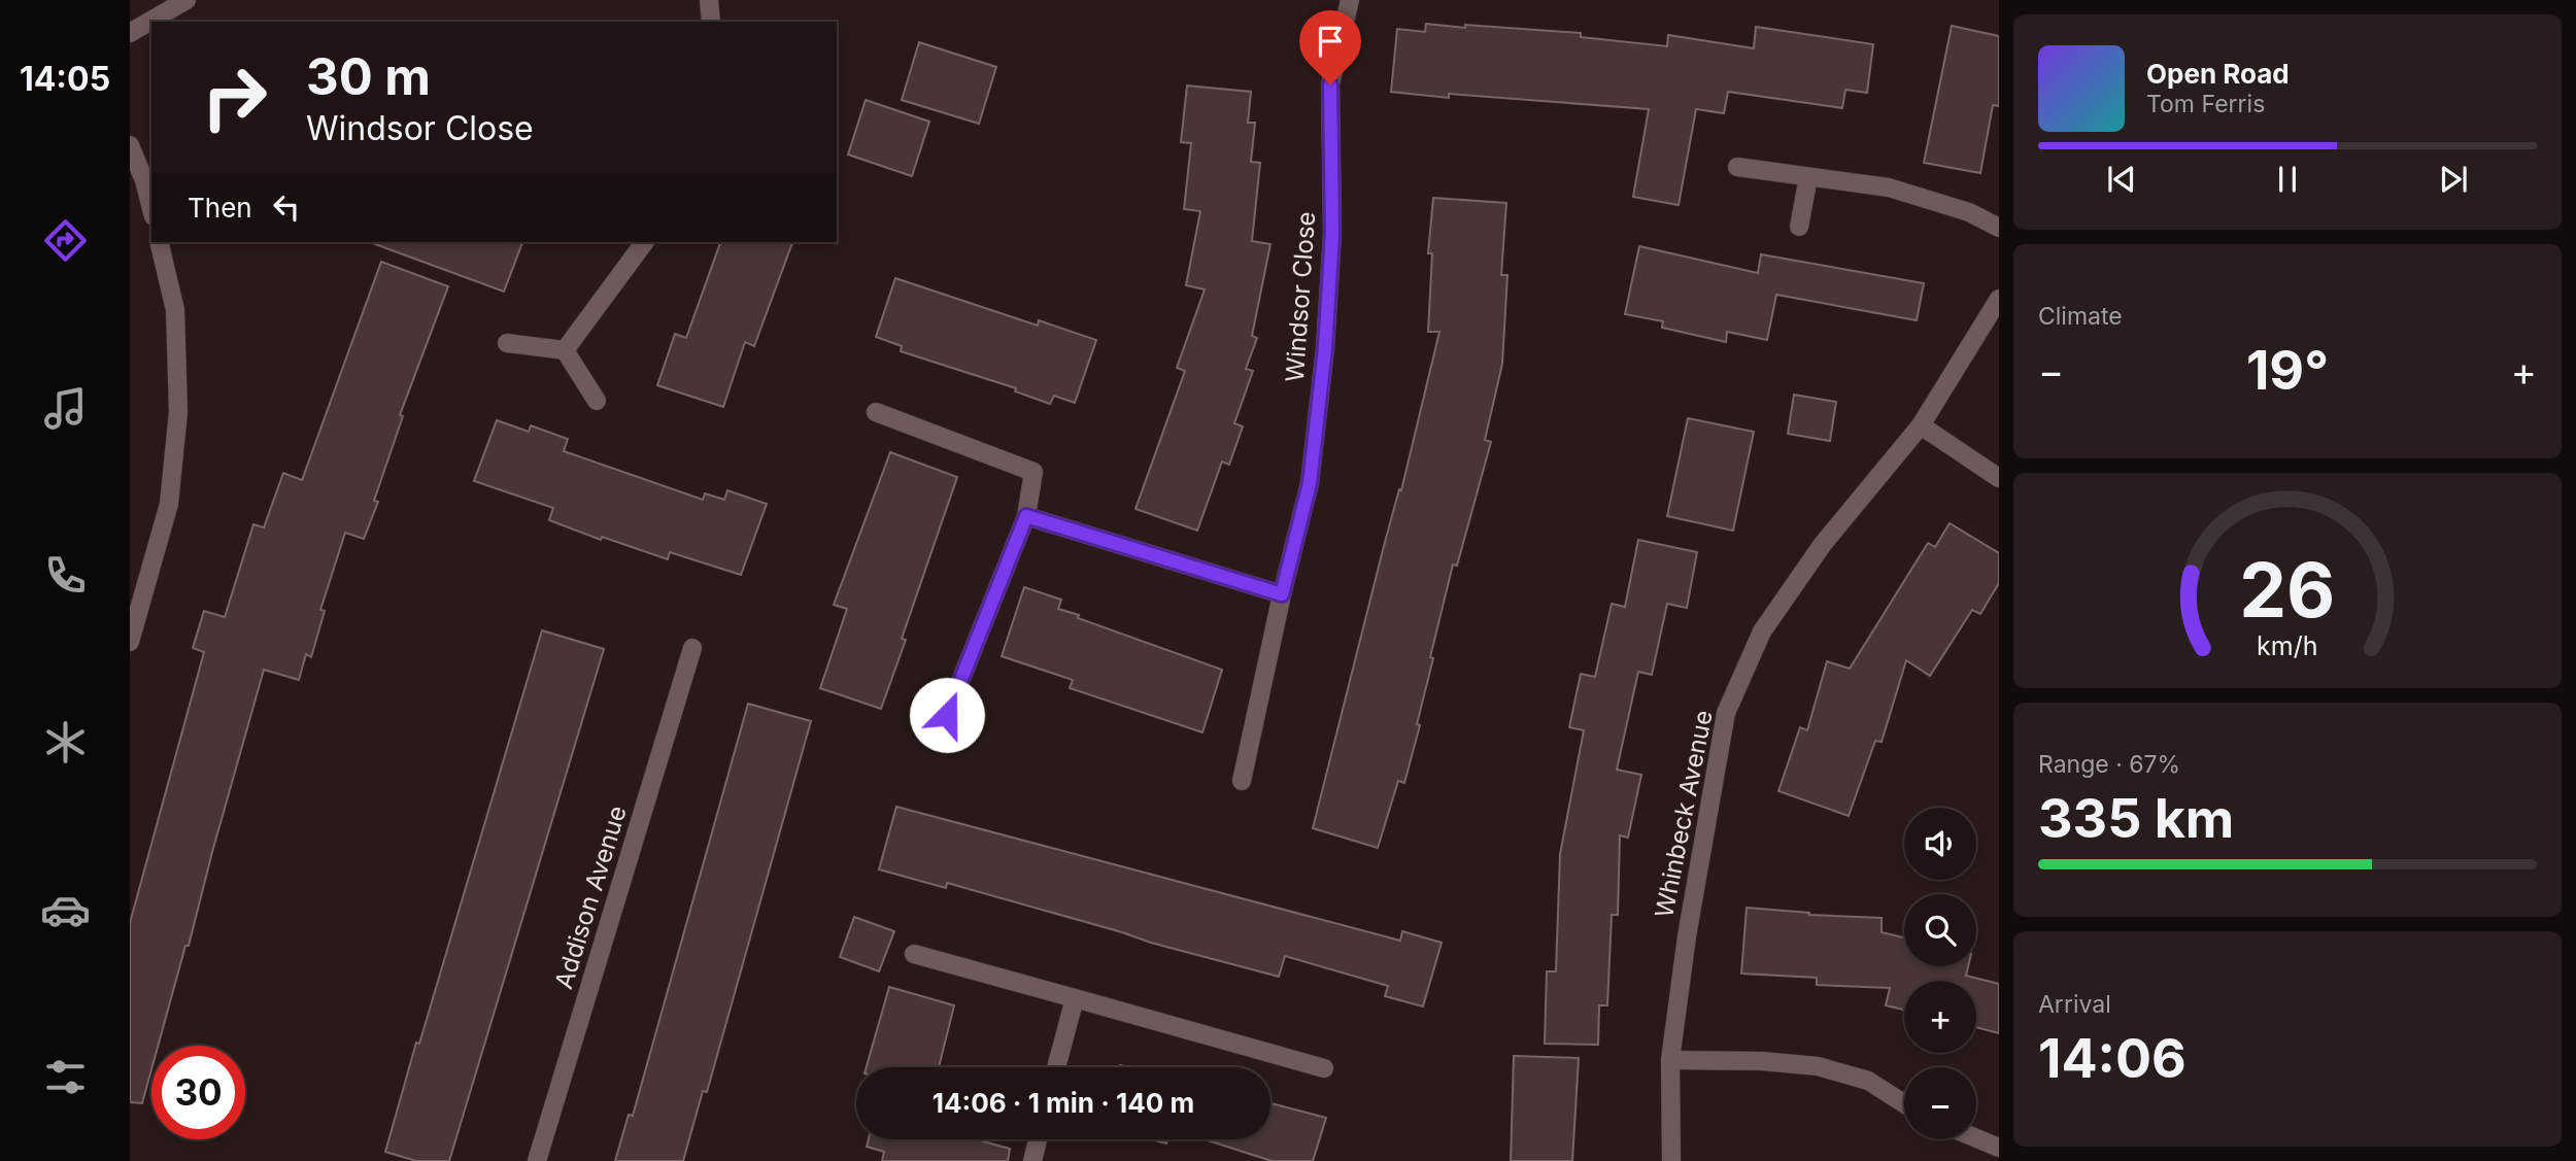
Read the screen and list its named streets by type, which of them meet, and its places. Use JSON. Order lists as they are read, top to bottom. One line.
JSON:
{"streets":{"street":["Windsor Close","Whinbeck Avenue","Addison Avenue"]},"page":{"tabs":"14:05","turn":["30 m","Windsor Close"],"song":["Open Road","Tom Ferris"],"then":"Then","tile":["Climate",["Range · 67%","335 km"],["Arrival","14:06"]],"heat":["−","19°","+"],"map_buttons":["+","−"],"limit":"30","trip":"14:06 · 1 min · 140 m","gauge":["26","km/h"]}}
